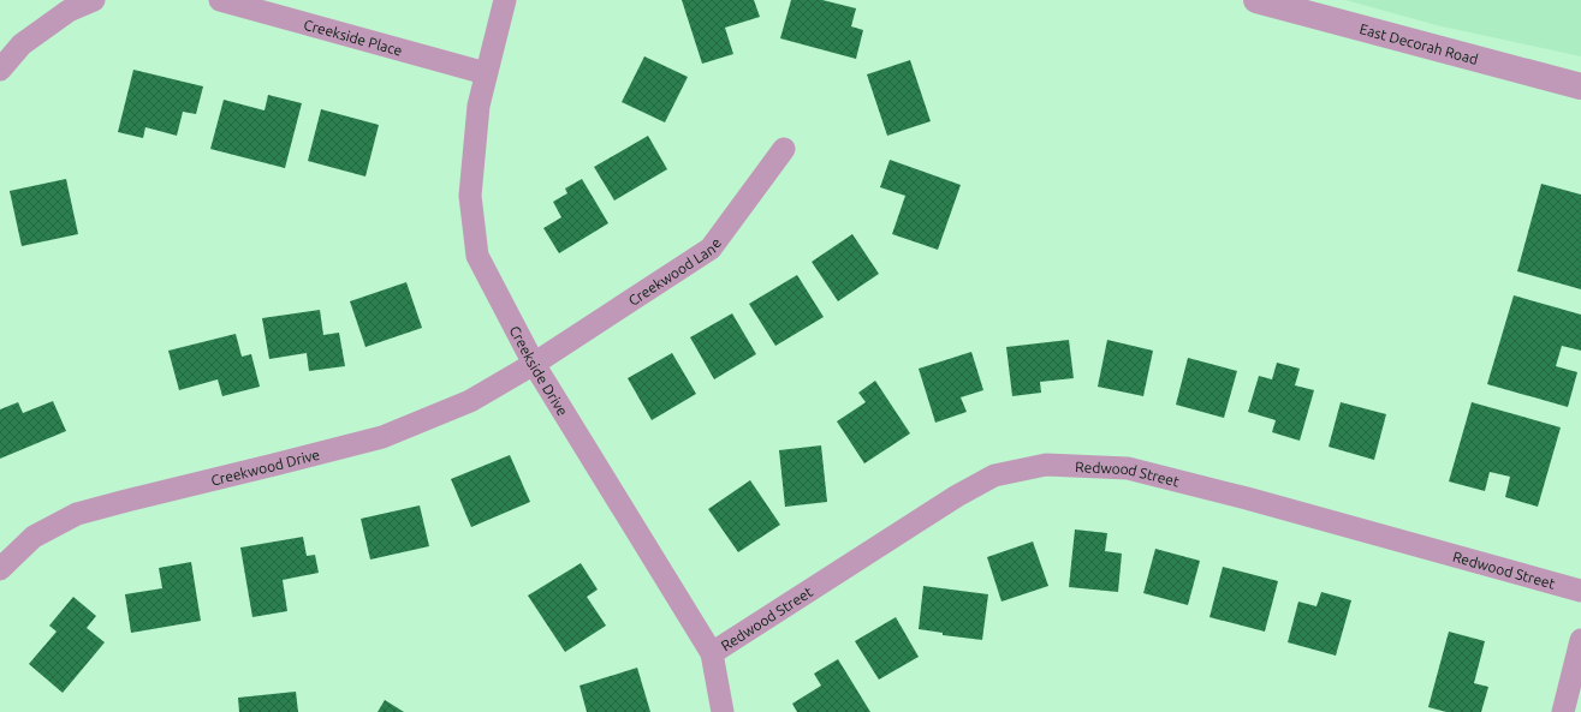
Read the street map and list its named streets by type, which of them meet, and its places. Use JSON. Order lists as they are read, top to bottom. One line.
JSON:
{"streets":{"street":["Creekside Place","East Decorah Road","Creekwood Lane","Creekside Drive","Creekwood Drive","Redwood Street"]},"crossings":[["Creekside Place","Creekside Drive"],["Creekwood Lane","Creekside Drive"],["Creekwood Lane","Creekwood Drive"],["Creekside Drive","Creekwood Drive"],["Creekside Drive","Redwood Street"]]}
